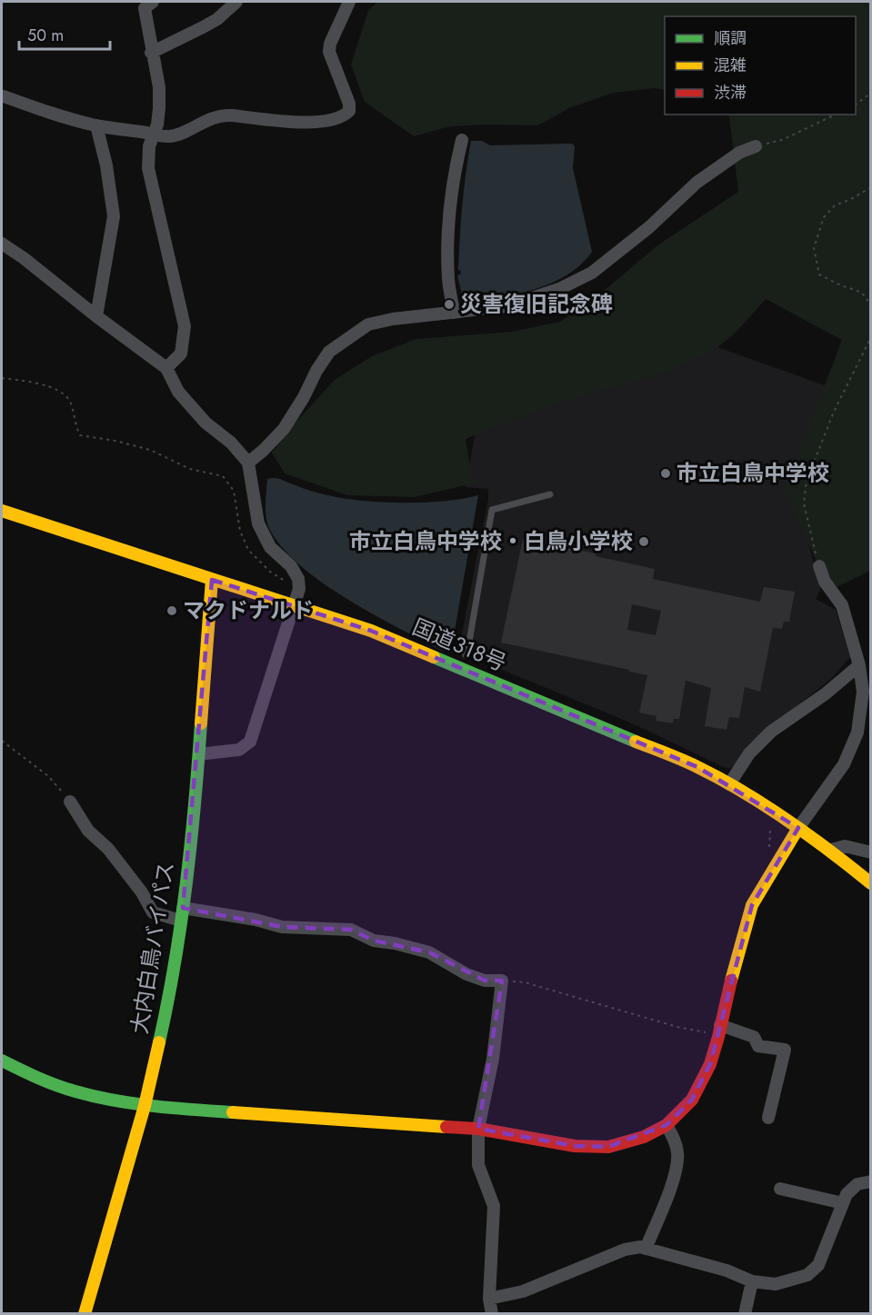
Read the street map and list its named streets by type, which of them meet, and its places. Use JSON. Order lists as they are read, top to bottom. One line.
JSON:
{"streets":{"main road":["国道318号","大内白鳥バイパス"]},"crossings":[["国道318号","大内白鳥バイパス"]],"places":["災害復旧記念碑","市立白鳥中学校","市立白鳥中学校・白鳥小学校","マクドナルド"],"legend":["順調","混雑","渋滞"],"scale_bar":"50 m"}
